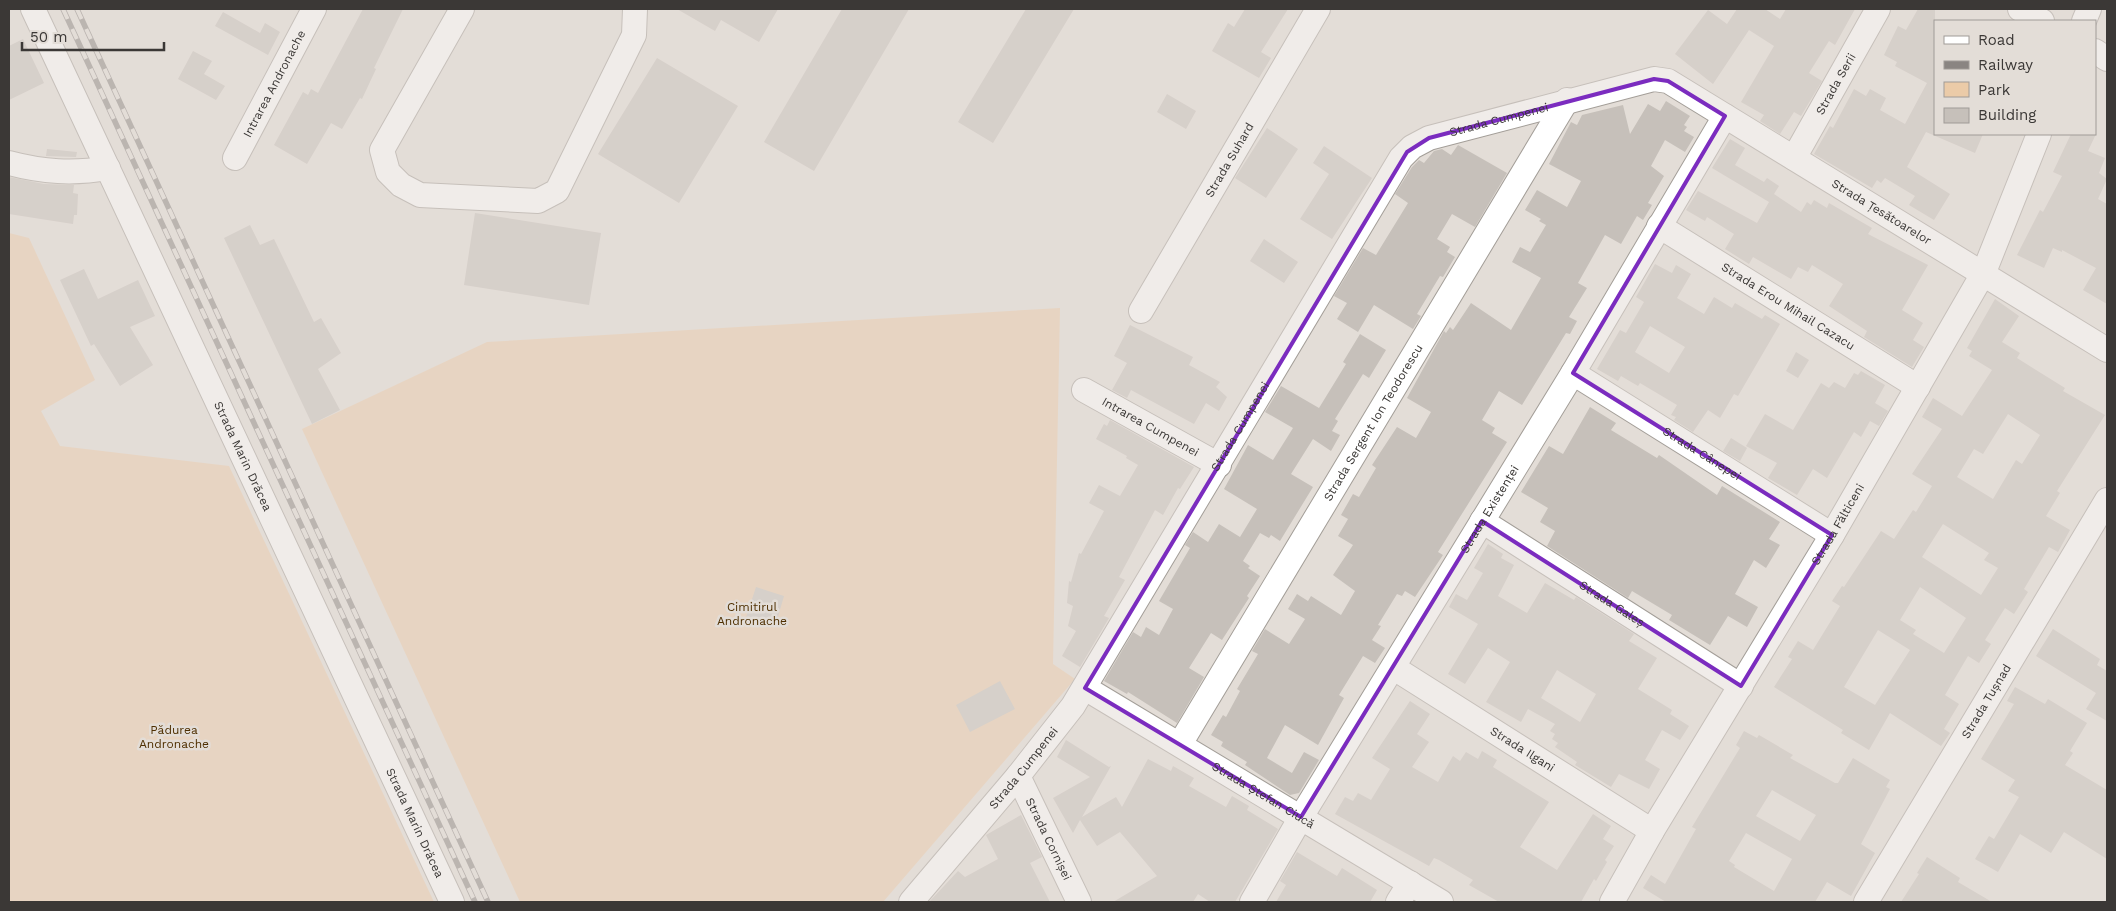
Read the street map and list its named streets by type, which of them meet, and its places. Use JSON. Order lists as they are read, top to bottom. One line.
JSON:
{"streets":{"street":["Intrarea Andronache","Strada Serii","Strada Cumpenei","Strada Suhard","Strada Țesătoarelor","Strada Erou Mihail Cazacu","Strada Sergent Ion Teodorescu","Intrarea Cumpenei","Strada Cânepei","Strada Marin Drăcea","Strada Existenței","Strada Fălticeni","Strada Galeș","Strada Tușnad","Strada Ilgani","Strada Ștefan Ciucă","Strada Cornișei"]},"crossings":[["Strada Serii","Strada Țesătoarelor"],["Strada Cumpenei","Strada Țesătoarelor"],["Strada Cumpenei","Strada Sergent Ion Teodorescu"],["Strada Cumpenei","Intrarea Cumpenei"],["Strada Cumpenei","Strada Ștefan Ciucă"],["Strada Cumpenei","Strada Cornișei"],["Strada Țesătoarelor","Strada Existenței"],["Strada Țesătoarelor","Strada Fălticeni"],["Strada Erou Mihail Cazacu","Strada Existenței"],["Strada Erou Mihail Cazacu","Strada Fălticeni"],["Strada Sergent Ion Teodorescu","Strada Ștefan Ciucă"],["Strada Cânepei","Strada Existenței"],["Strada Cânepei","Strada Fălticeni"],["Strada Existenței","Strada Galeș"],["Strada Existenței","Strada Ilgani"],["Strada Existenței","Strada Ștefan Ciucă"],["Strada Fălticeni","Strada Galeș"],["Strada Fălticeni","Strada Ilgani"]],"parks":["Cimitirul Andronache","Pădurea Andronache"],"legend":["Road","Railway","Park","Building"],"scale_bar":"50 m"}
